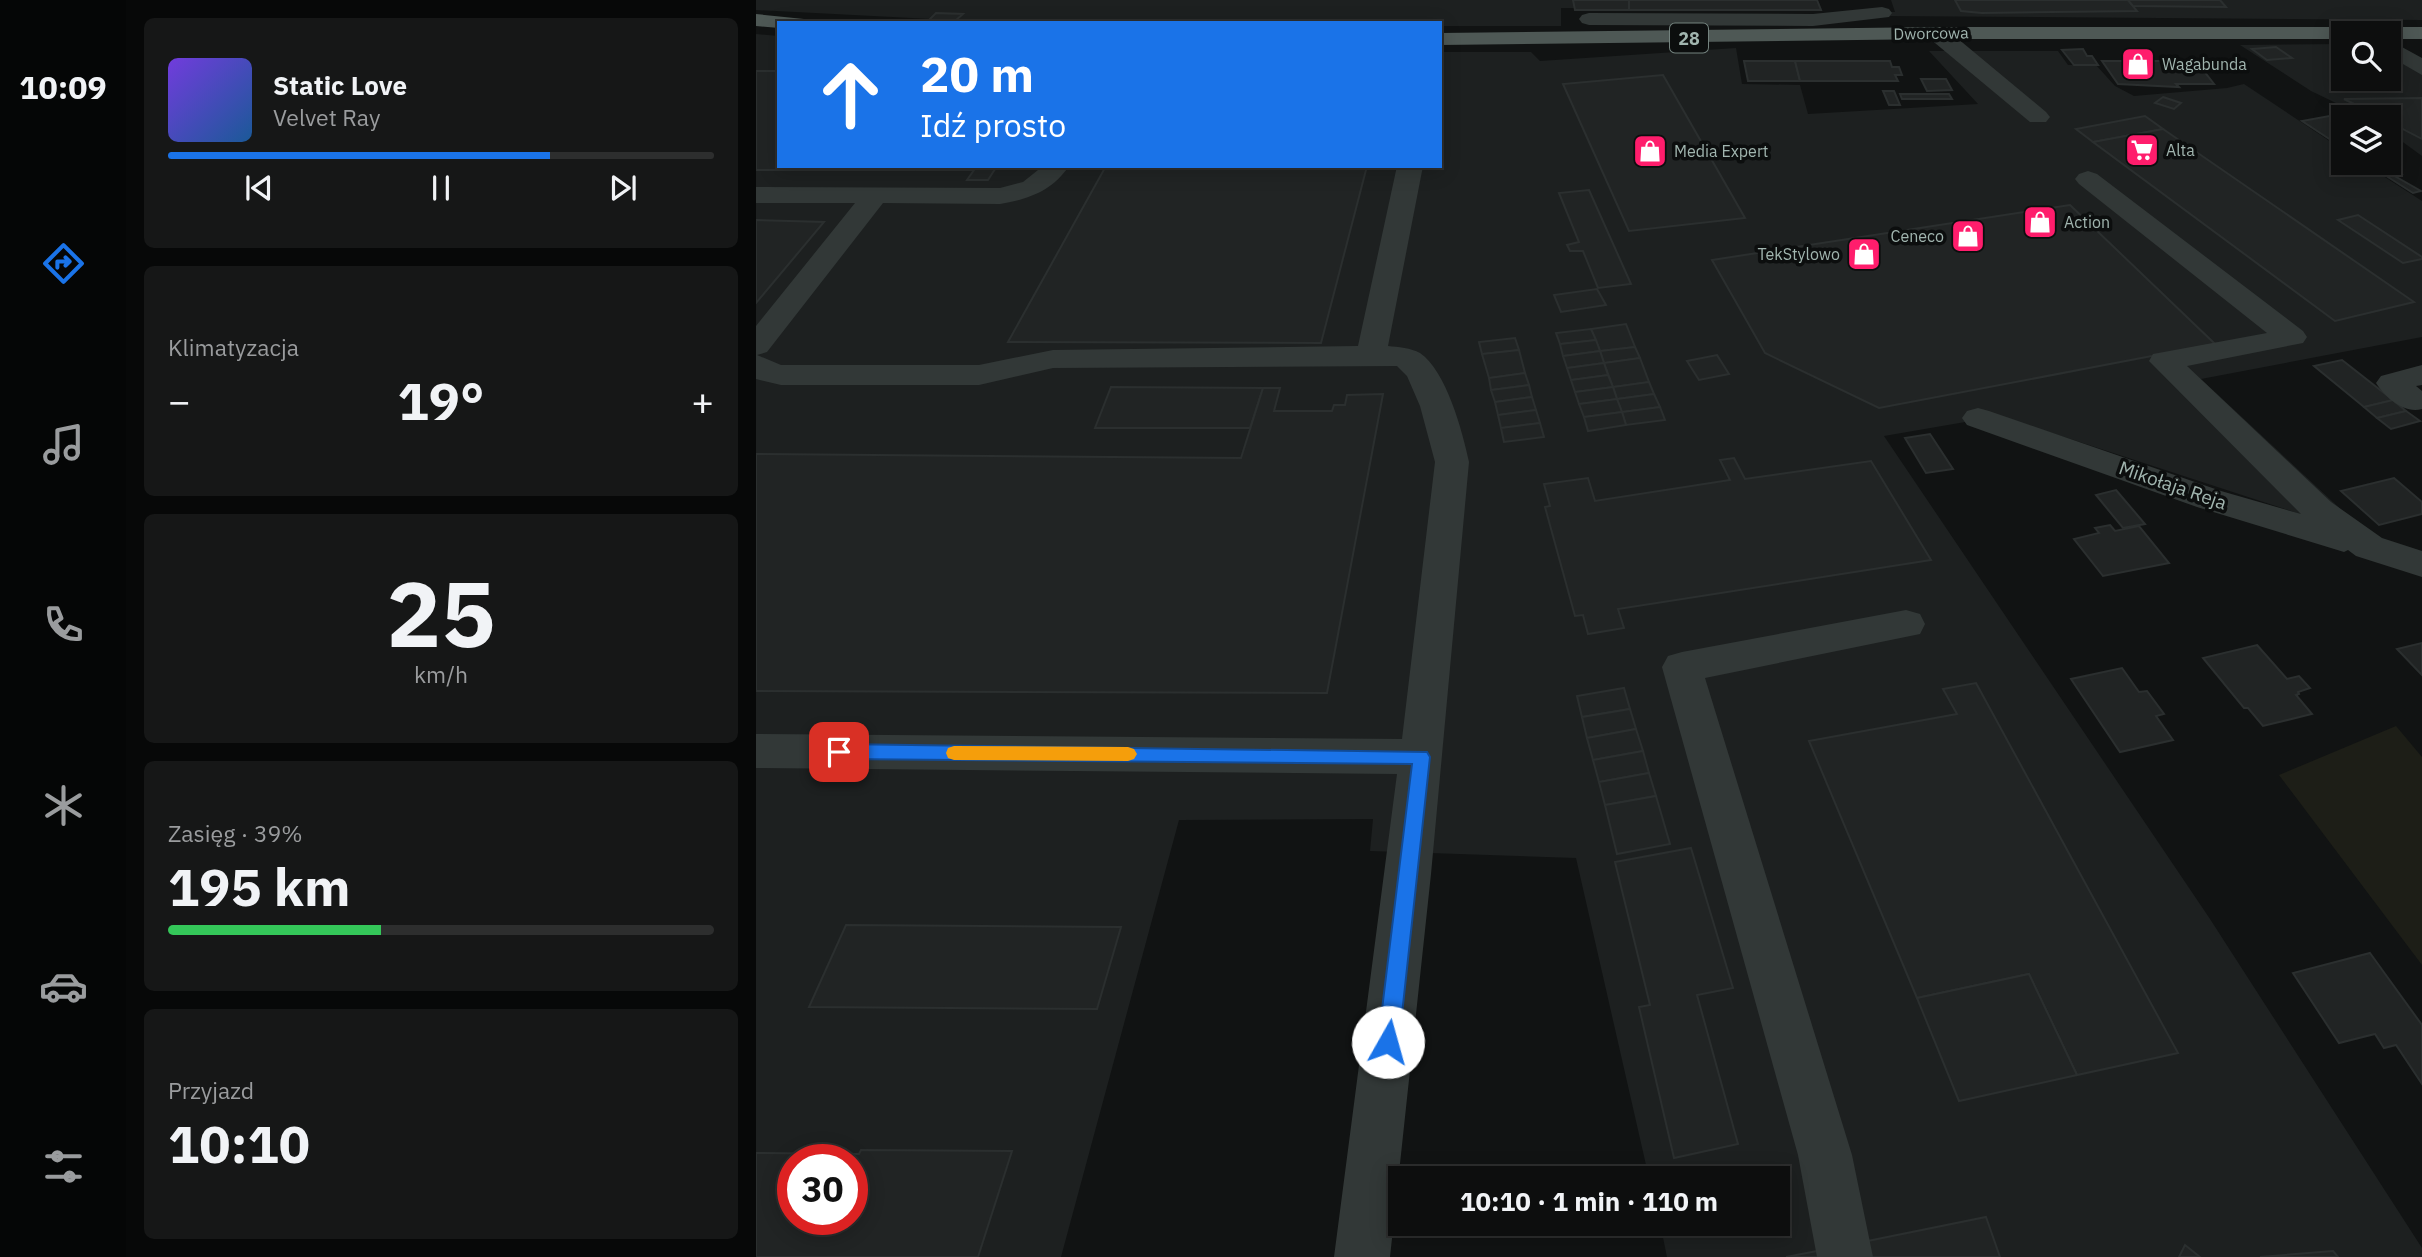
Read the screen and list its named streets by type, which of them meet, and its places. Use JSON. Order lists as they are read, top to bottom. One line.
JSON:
{"streets":{"main road":["Dworcowa","28"],"street":["Mikołaja Reja"]},"places":{"shop":["Wagabunda","Media Expert","Action","Ceneco","TekStylowo"],"supermarket":["Alta"]},"page":{"tabs":"10:09","turn":["20 m","Idź prosto"],"song":["Static Love","Velvet Ray"],"tile":["Klimatyzacja",["25","km/h"],["Zasięg · 39%","195 km"],["Przyjazd","10:10"]],"heat":["−","19°","+"],"limit":"30","trip":"10:10 · 1 min · 110 m"}}
